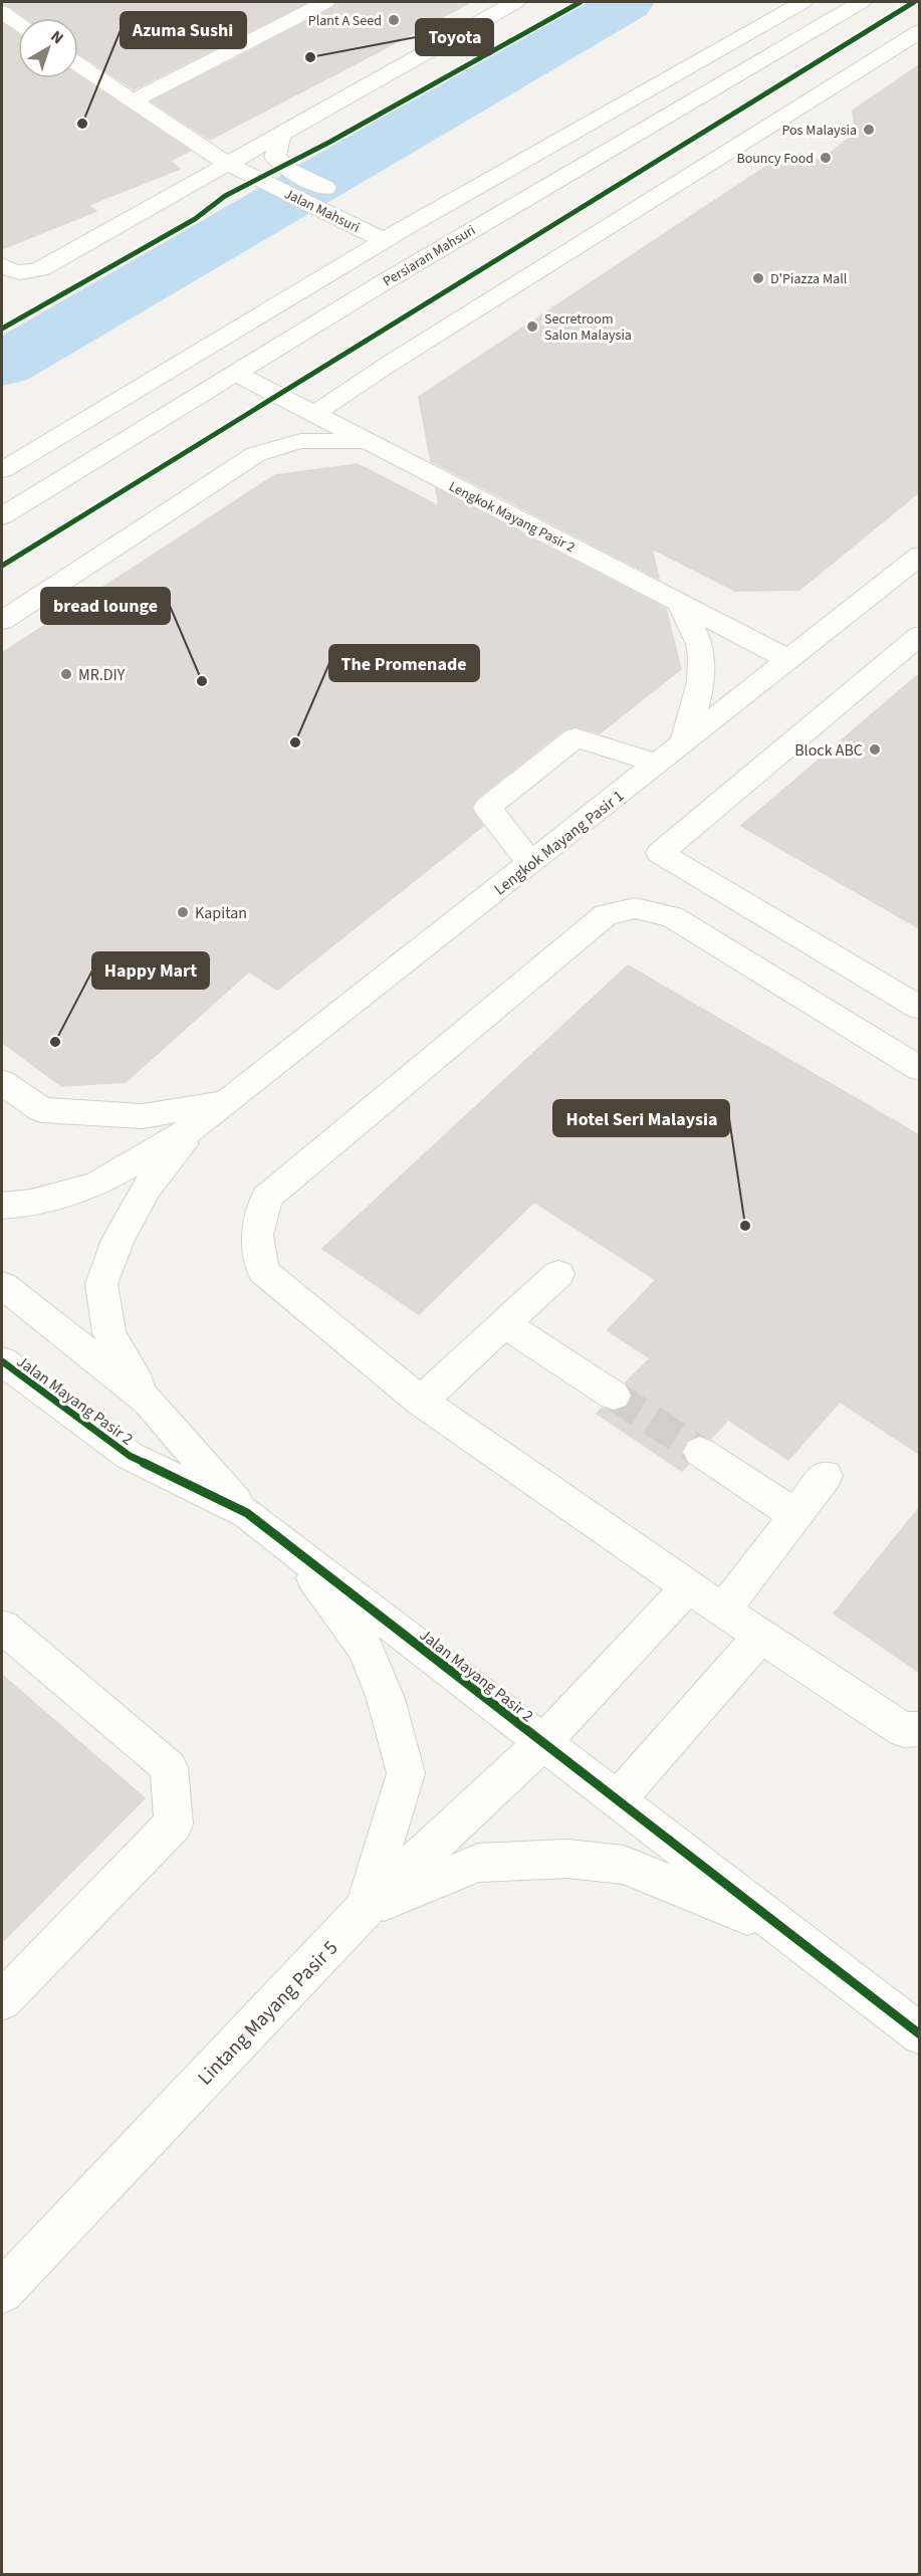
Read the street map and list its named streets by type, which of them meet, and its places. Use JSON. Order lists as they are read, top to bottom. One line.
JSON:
{"streets":{"street":["Jalan Mahsuri","Persiaran Mahsuri","Lengkok Mayang Pasir 2","Lengkok Mayang Pasir 1","Jalan Mayang Pasir 2","Lintang Mayang Pasir 5"]},"crossings":[["Persiaran Mahsuri","Lengkok Mayang Pasir 2"],["Lengkok Mayang Pasir 2","Lengkok Mayang Pasir 1"],["Lengkok Mayang Pasir 1","Jalan Mayang Pasir 2"],["Jalan Mayang Pasir 2","Lintang Mayang Pasir 5"]],"places":["Plant A Seed","Toyota","Azuma Sushi","Pos Malaysia","Bouncy Food","D'Piazza Mall","Secretroom Salon Malaysia","MR.DIY","bread lounge","The Promenade","Block ABC","Kapitan","Happy Mart","Hotel Seri Malaysia"],"north":"top right"}
